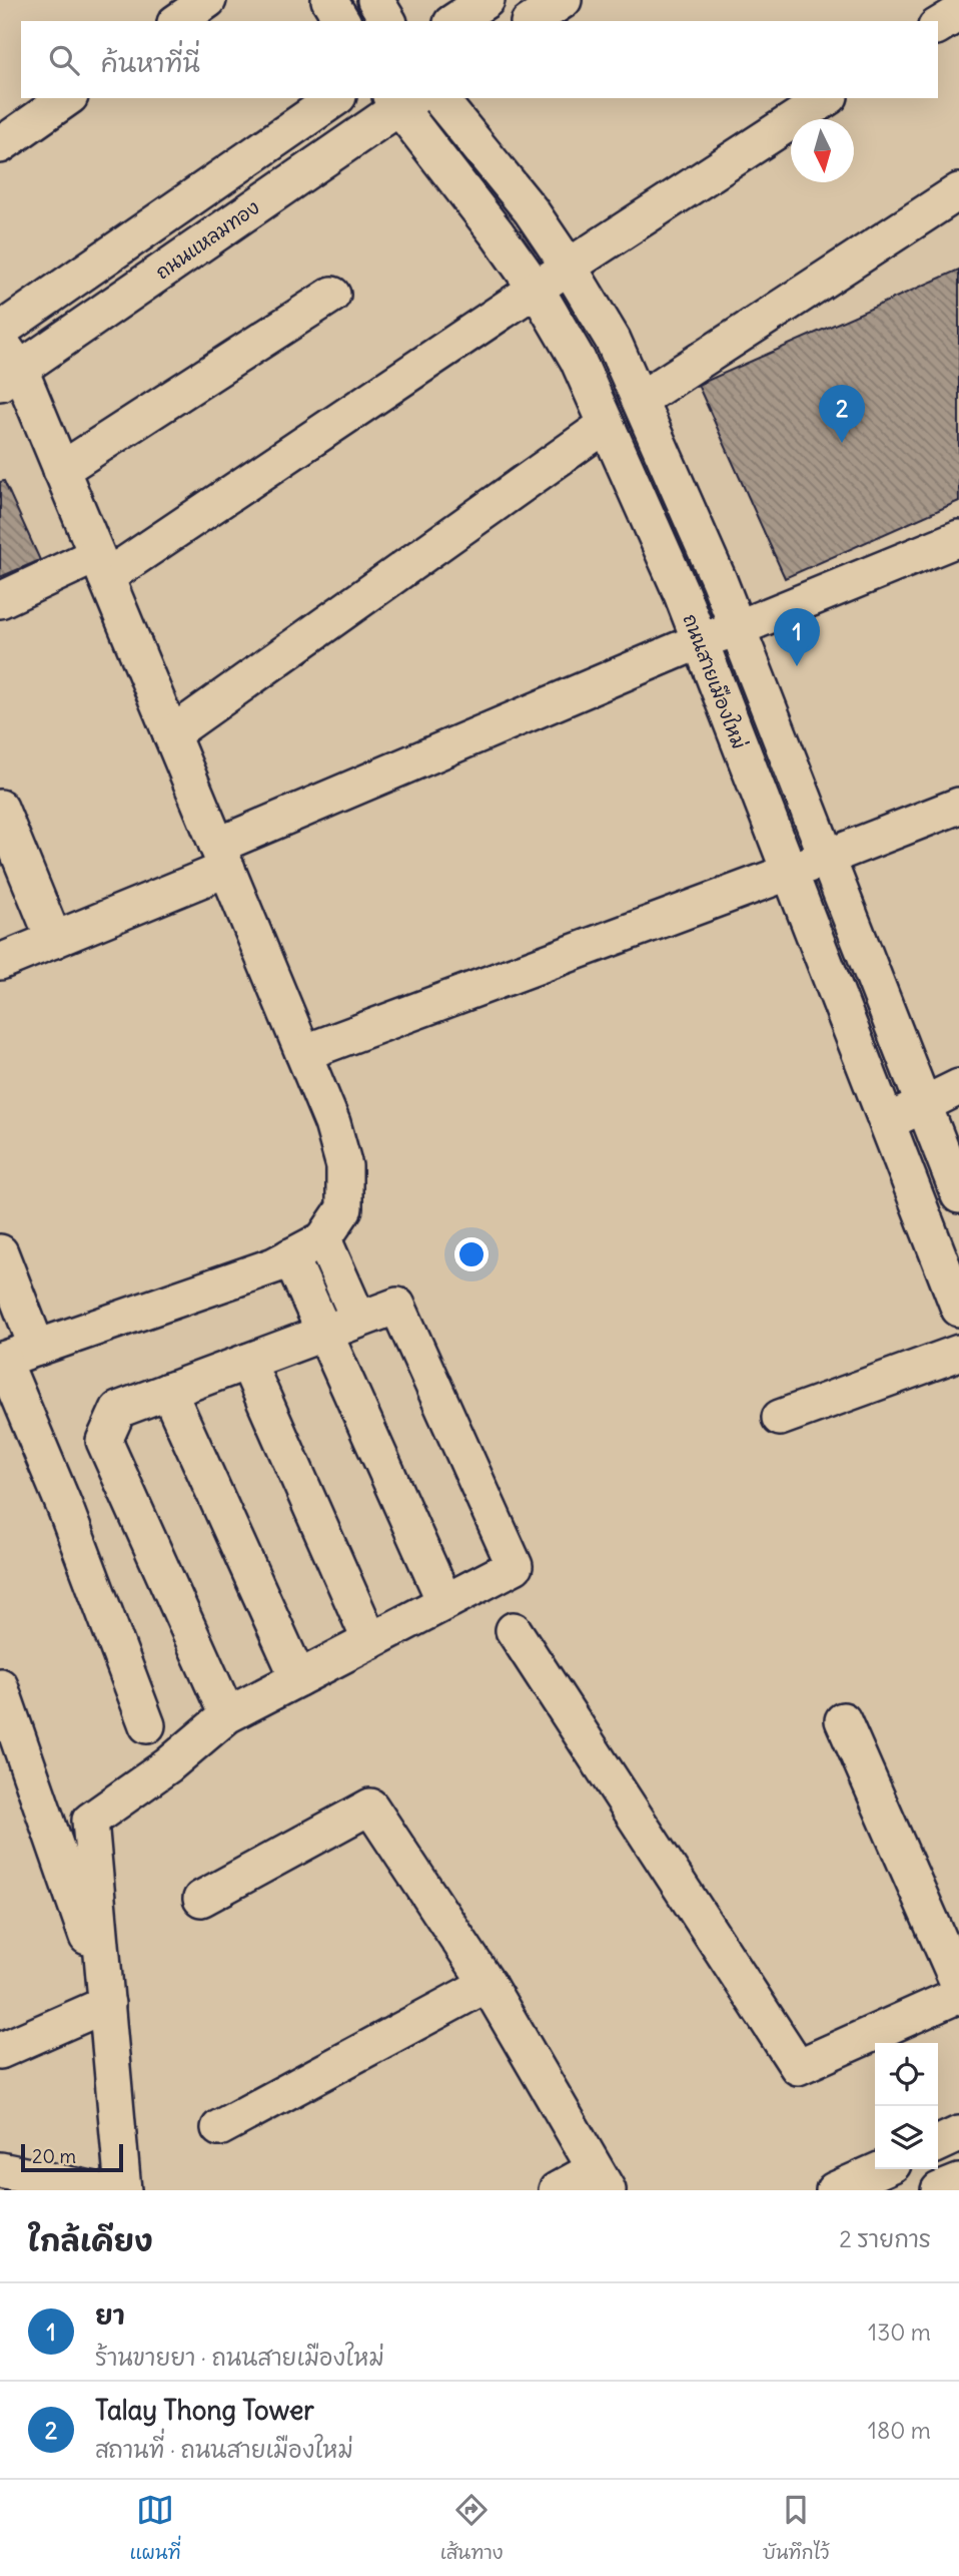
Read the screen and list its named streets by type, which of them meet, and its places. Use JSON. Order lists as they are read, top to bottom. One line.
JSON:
{"streets":{"street":["ถนนแหลมทอง","ถนนสายเมืองใหม่"]},"crossings":[["ถนนแหลมทอง","ถนนสายเมืองใหม่"]],"scale_bar":"20 m","north":"bottom","page":{"search":"ค้นหาที่นี่","pins":["2","1"],"scale":"20 m","heading":["ใกล้เคียง","2 รายการ"],"list":[{"mark":"1","name":"ยา","note":"ร้านขายยา · ถนนสายเมืองใหม่","value":"130 m"},{"mark":"2","name":"Talay Thong Tower","note":"สถานที่ · ถนนสายเมืองใหม่","value":"180 m"}],"nav":["แผนที่","เส้นทาง","บันทึกไว้"]}}
